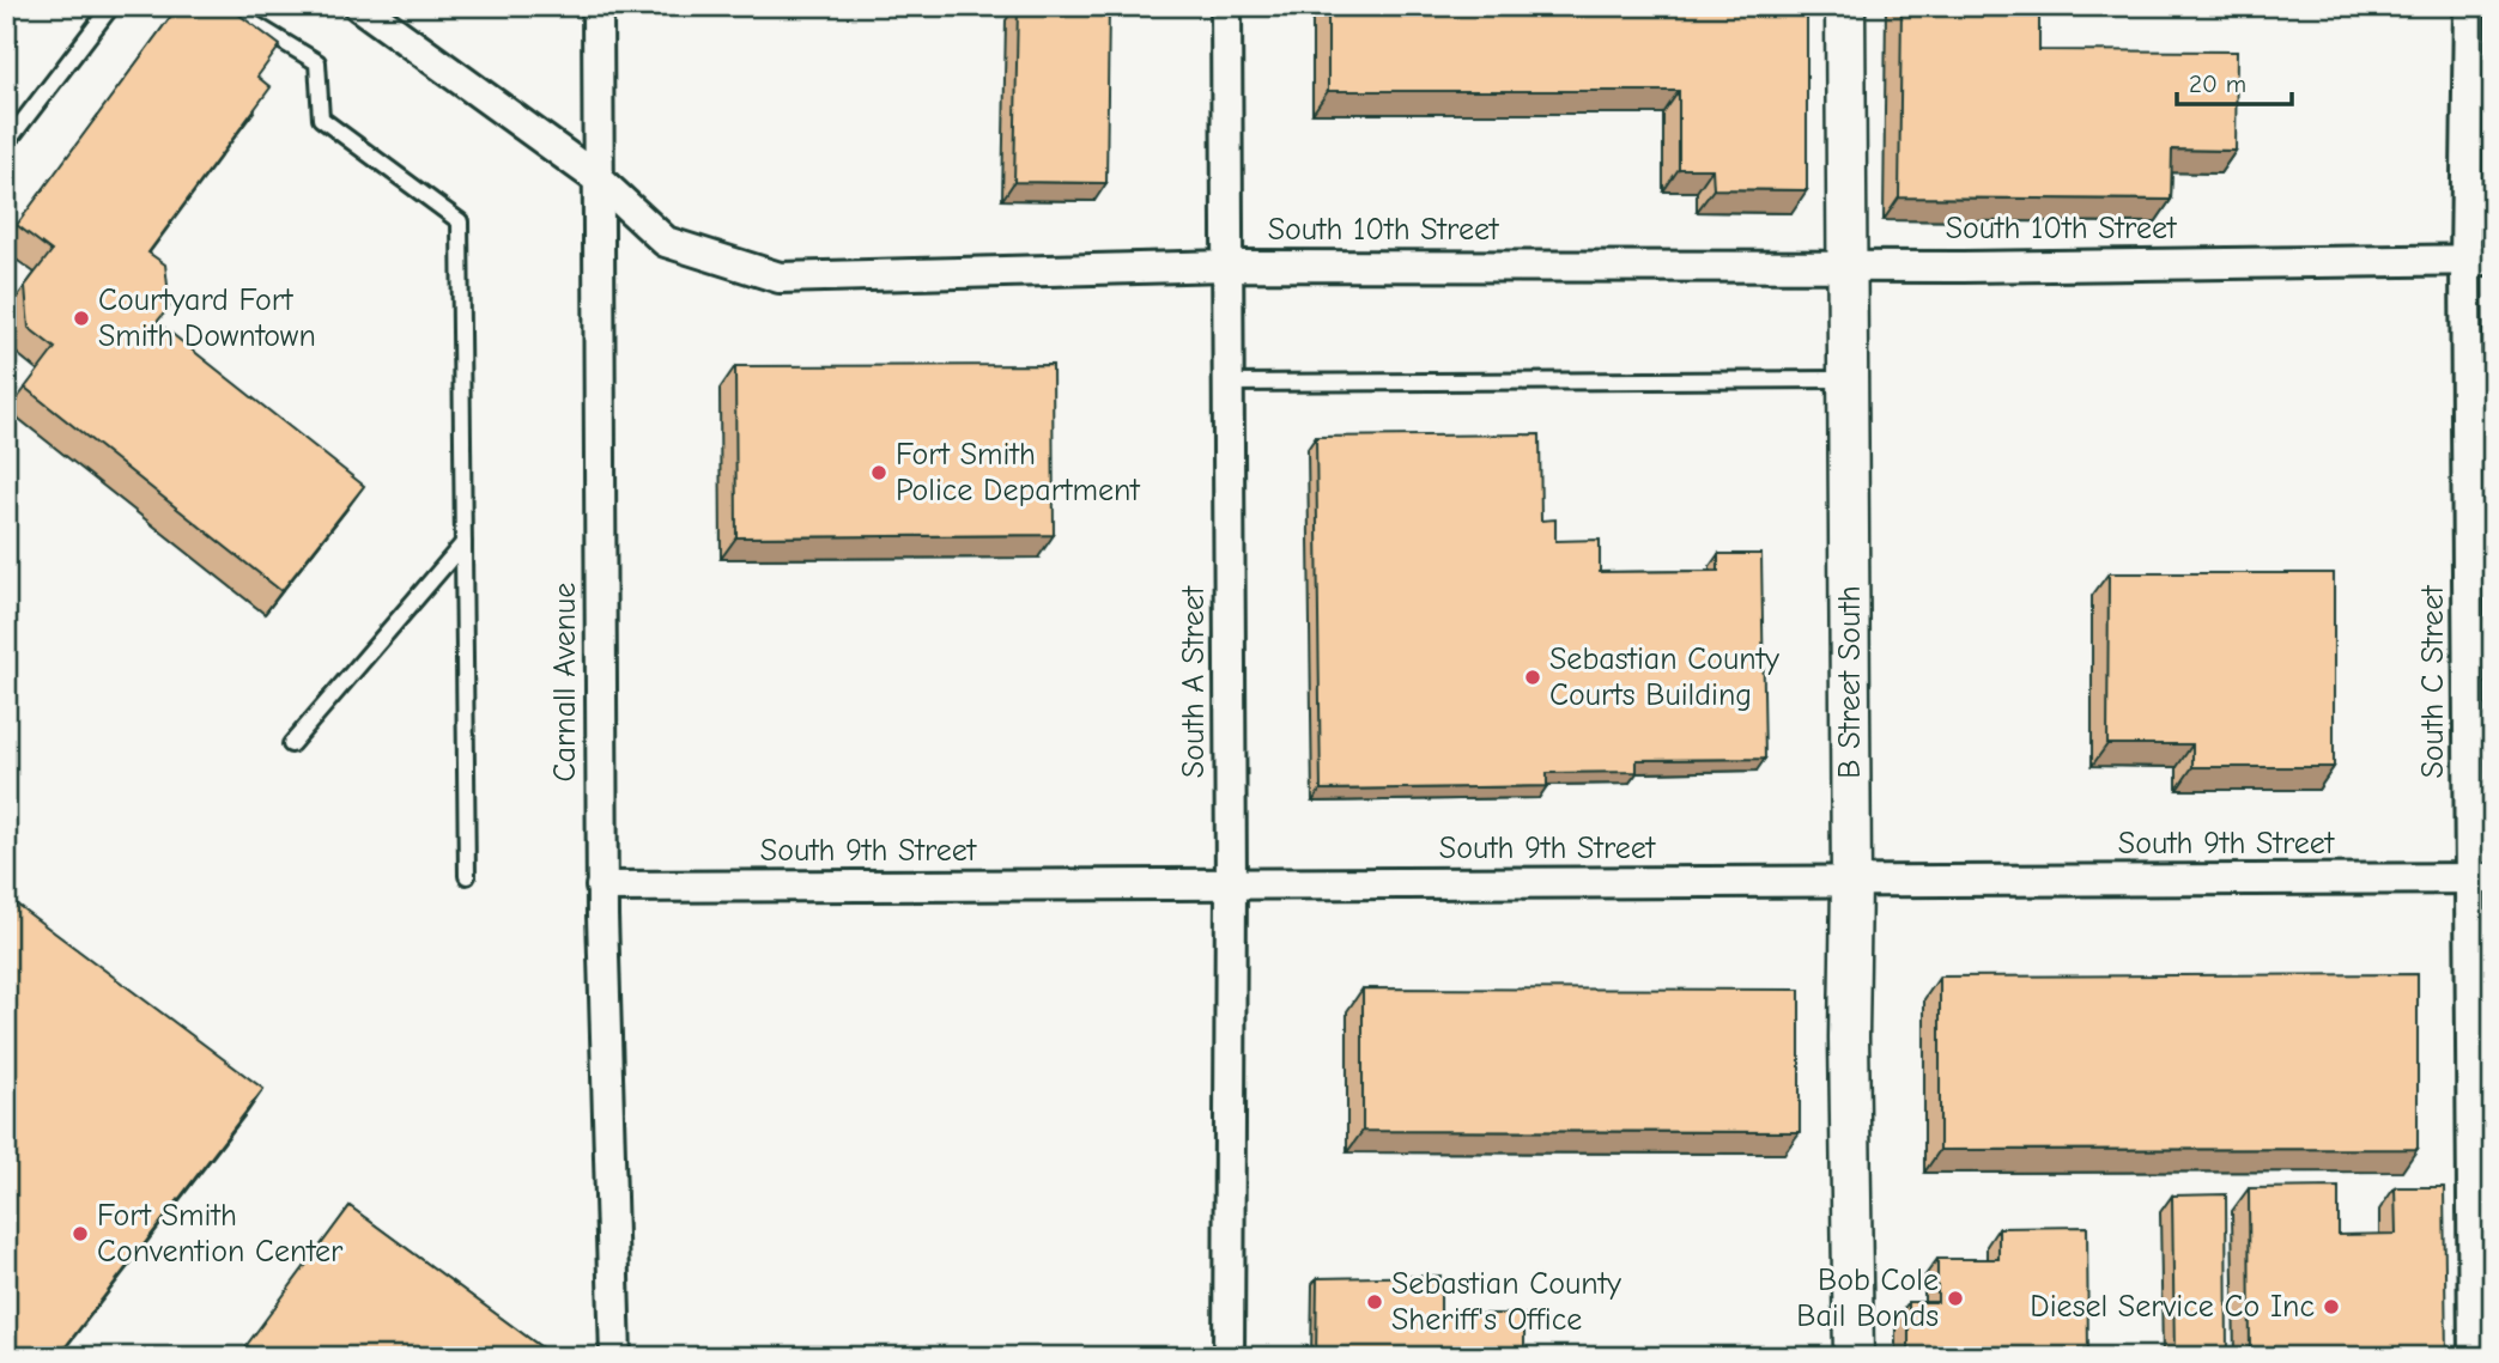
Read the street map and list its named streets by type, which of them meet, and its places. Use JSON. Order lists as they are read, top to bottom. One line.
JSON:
{"streets":{"street":["South 10th Street","Carnall Avenue","South A Street","B Street South","South C Street","South 9th Street"]},"crossings":[["South 10th Street","Carnall Avenue"],["South 10th Street","South A Street"],["South 10th Street","B Street South"],["South 10th Street","South C Street"],["Carnall Avenue","South 9th Street"],["South A Street","South 9th Street"],["B Street South","South 9th Street"],["South C Street","South 9th Street"]],"places":["Courtyard Fort Smith Downtown","Fort Smith Police Department","Sebastian County Courts Building","Fort Smith Convention Center","Bob Cole Bail Bonds","Sebastian County Sheriff's Office","Diesel Service Co Inc"],"scale_bar":"20 m"}
